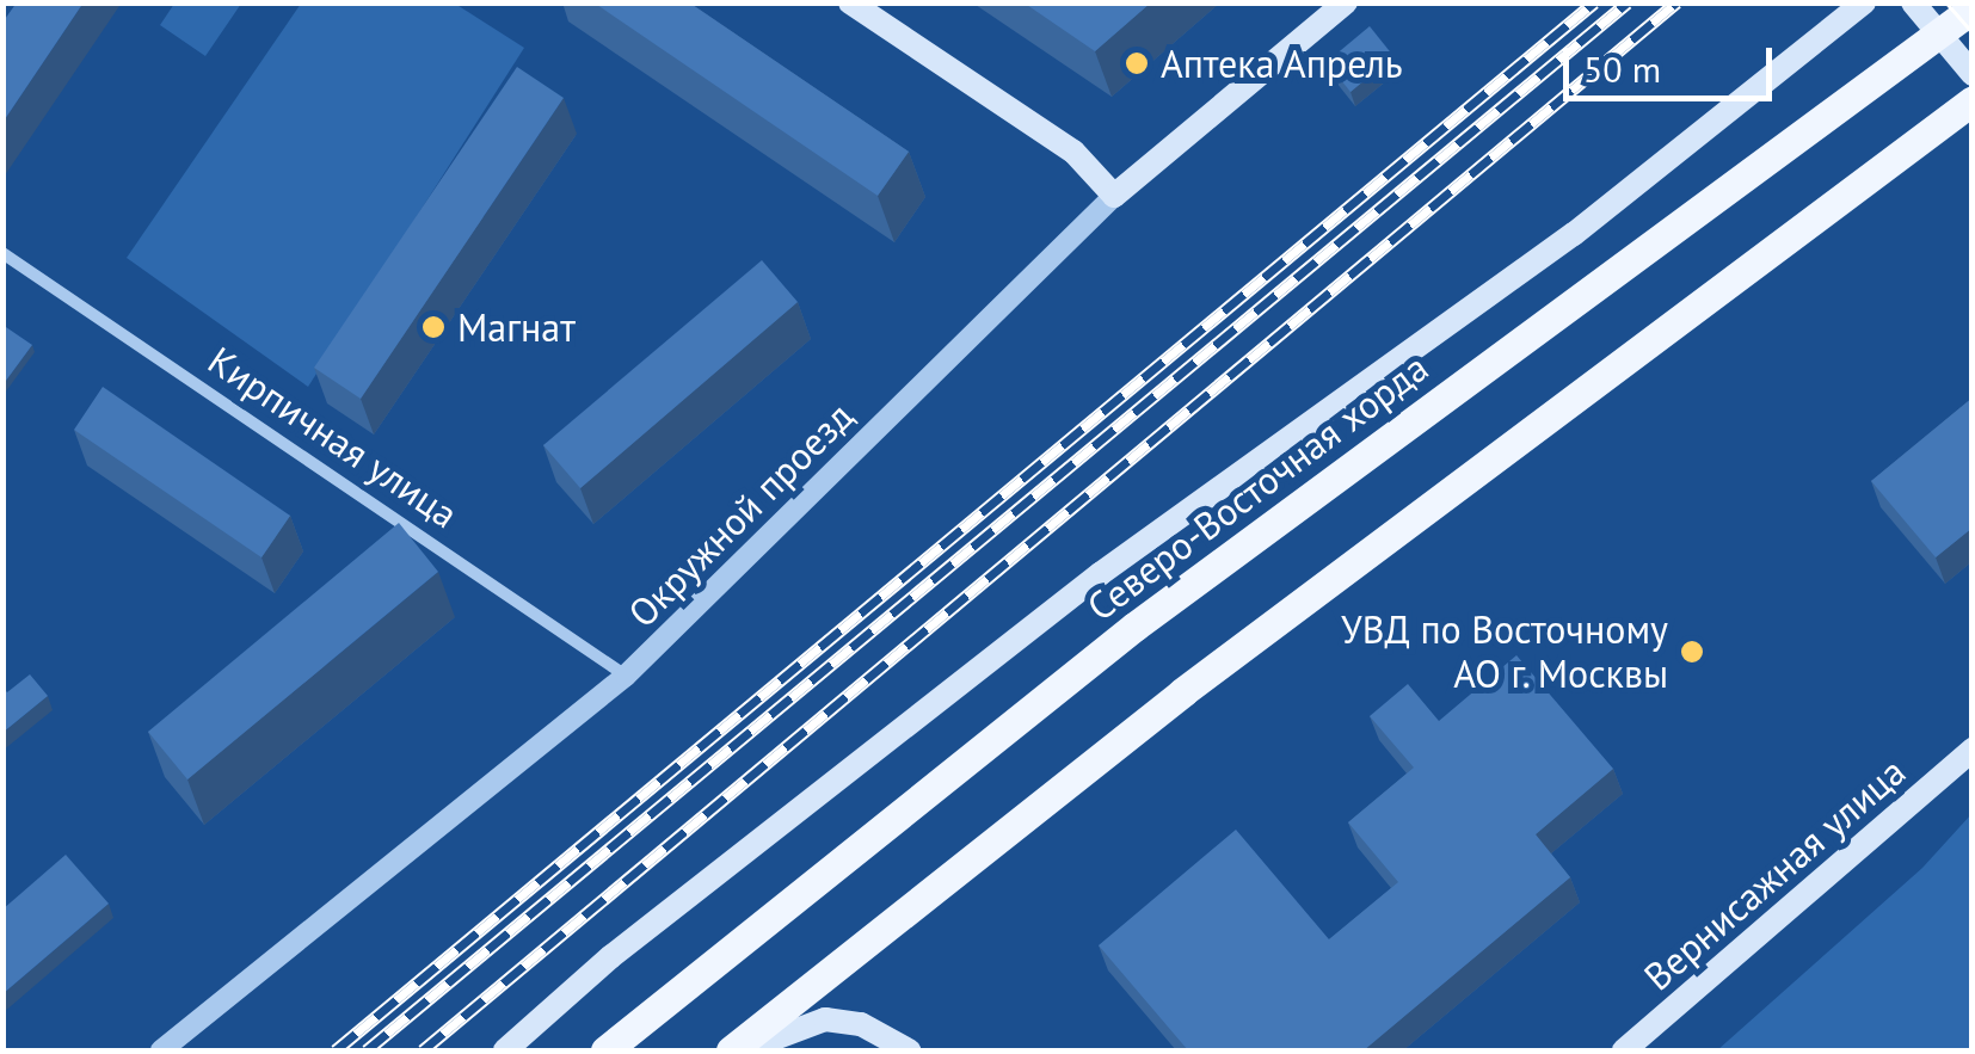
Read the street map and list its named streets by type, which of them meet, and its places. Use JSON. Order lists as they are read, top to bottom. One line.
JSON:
{"streets":{"main road":["Северо-Восточная хорда","Окружной проезд","Вернисажная улица"],"street":["Кирпичная улица"]},"crossings":[["Кирпичная улица","Окружной проезд"]],"places":["Аптека Апрель","Магнат","УВД по Восточному АО г. Москвы"],"scale_bar":"50 m"}
